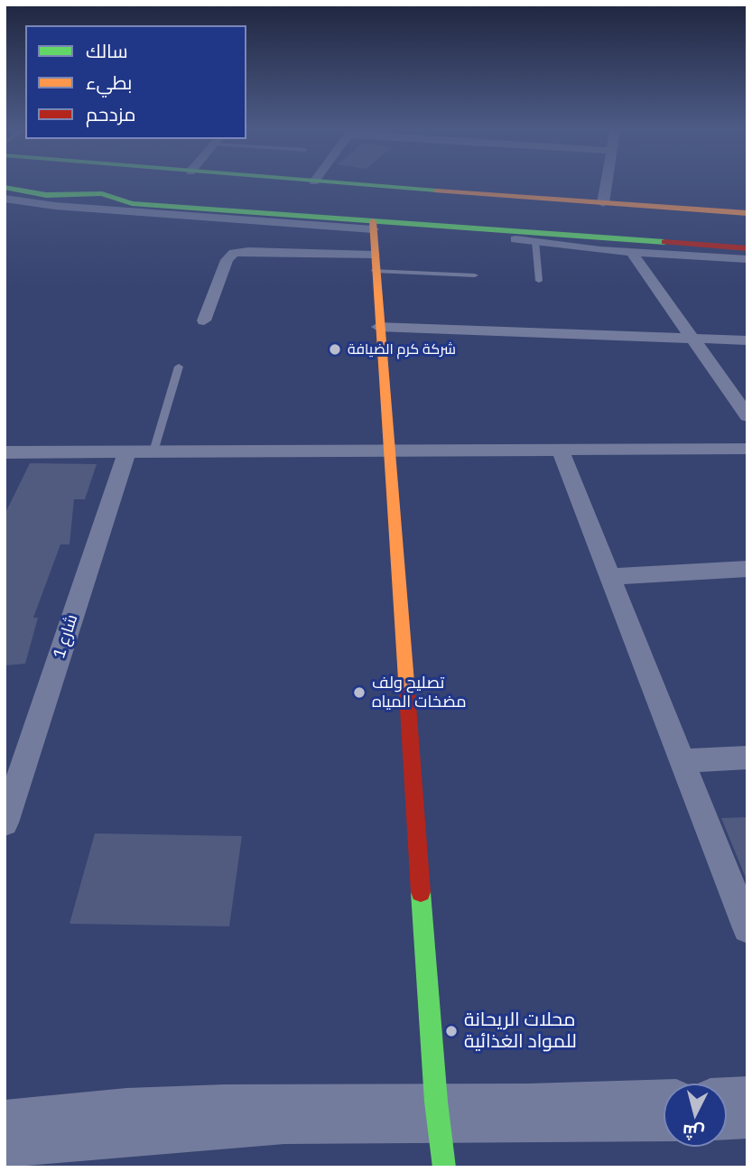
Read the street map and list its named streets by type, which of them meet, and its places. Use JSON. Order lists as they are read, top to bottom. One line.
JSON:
{"streets":{"street":["شارع 1"]},"places":["شركة كرم الضيافة","تصليح ولف مضخات المياه","محلات الريحانة للمواد الغذائية"],"legend":["سالك","بطيء","مزدحم"],"north":"bottom"}
